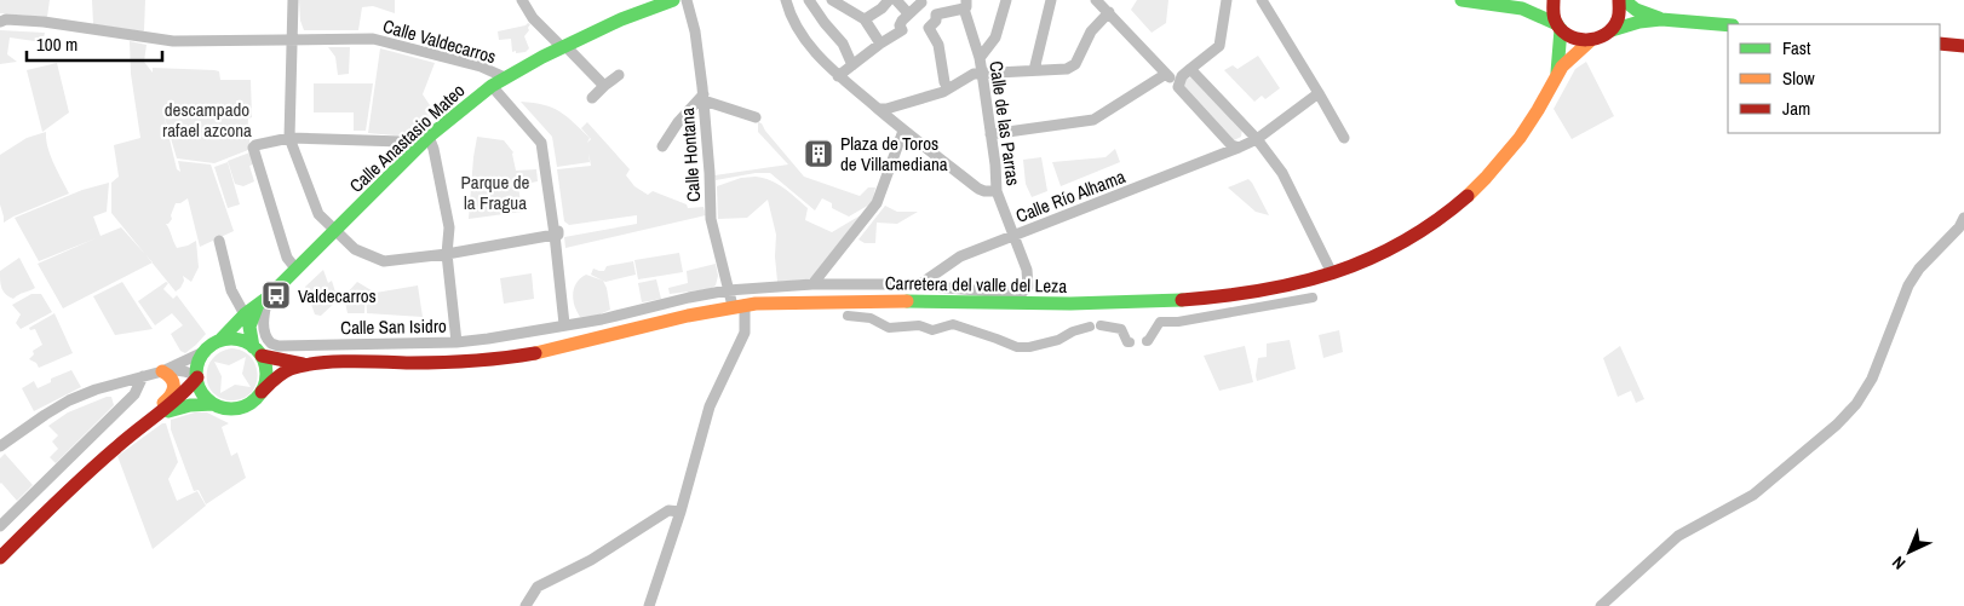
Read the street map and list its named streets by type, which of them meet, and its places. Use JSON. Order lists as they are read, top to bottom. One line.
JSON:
{"streets":{"main road":["Calle Anastasio Mateo","Carretera del valle del Leza"],"street":["Calle Valdecarros","Calle de las Parras","Calle Hontana","Calle Río Alhama","Calle San Isidro"]},"crossings":[["Calle Valdecarros","Calle Anastasio Mateo"],["Calle de las Parras","Calle Río Alhama"],["Calle de las Parras","Calle San Isidro"],["Calle Anastasio Mateo","Calle San Isidro"],["Calle Hontana","Carretera del valle del Leza"],["Calle Hontana","Calle San Isidro"],["Calle Río Alhama","Calle San Isidro"]],"parks":["descampado rafael azcona","Parque de la Fragua"],"places":{"building":["Plaza de Toros de Villamediana"],"bus stop":["Valdecarros"]},"legend":["Fast","Slow","Jam"],"scale_bar":"100 m","north":"bottom left"}
